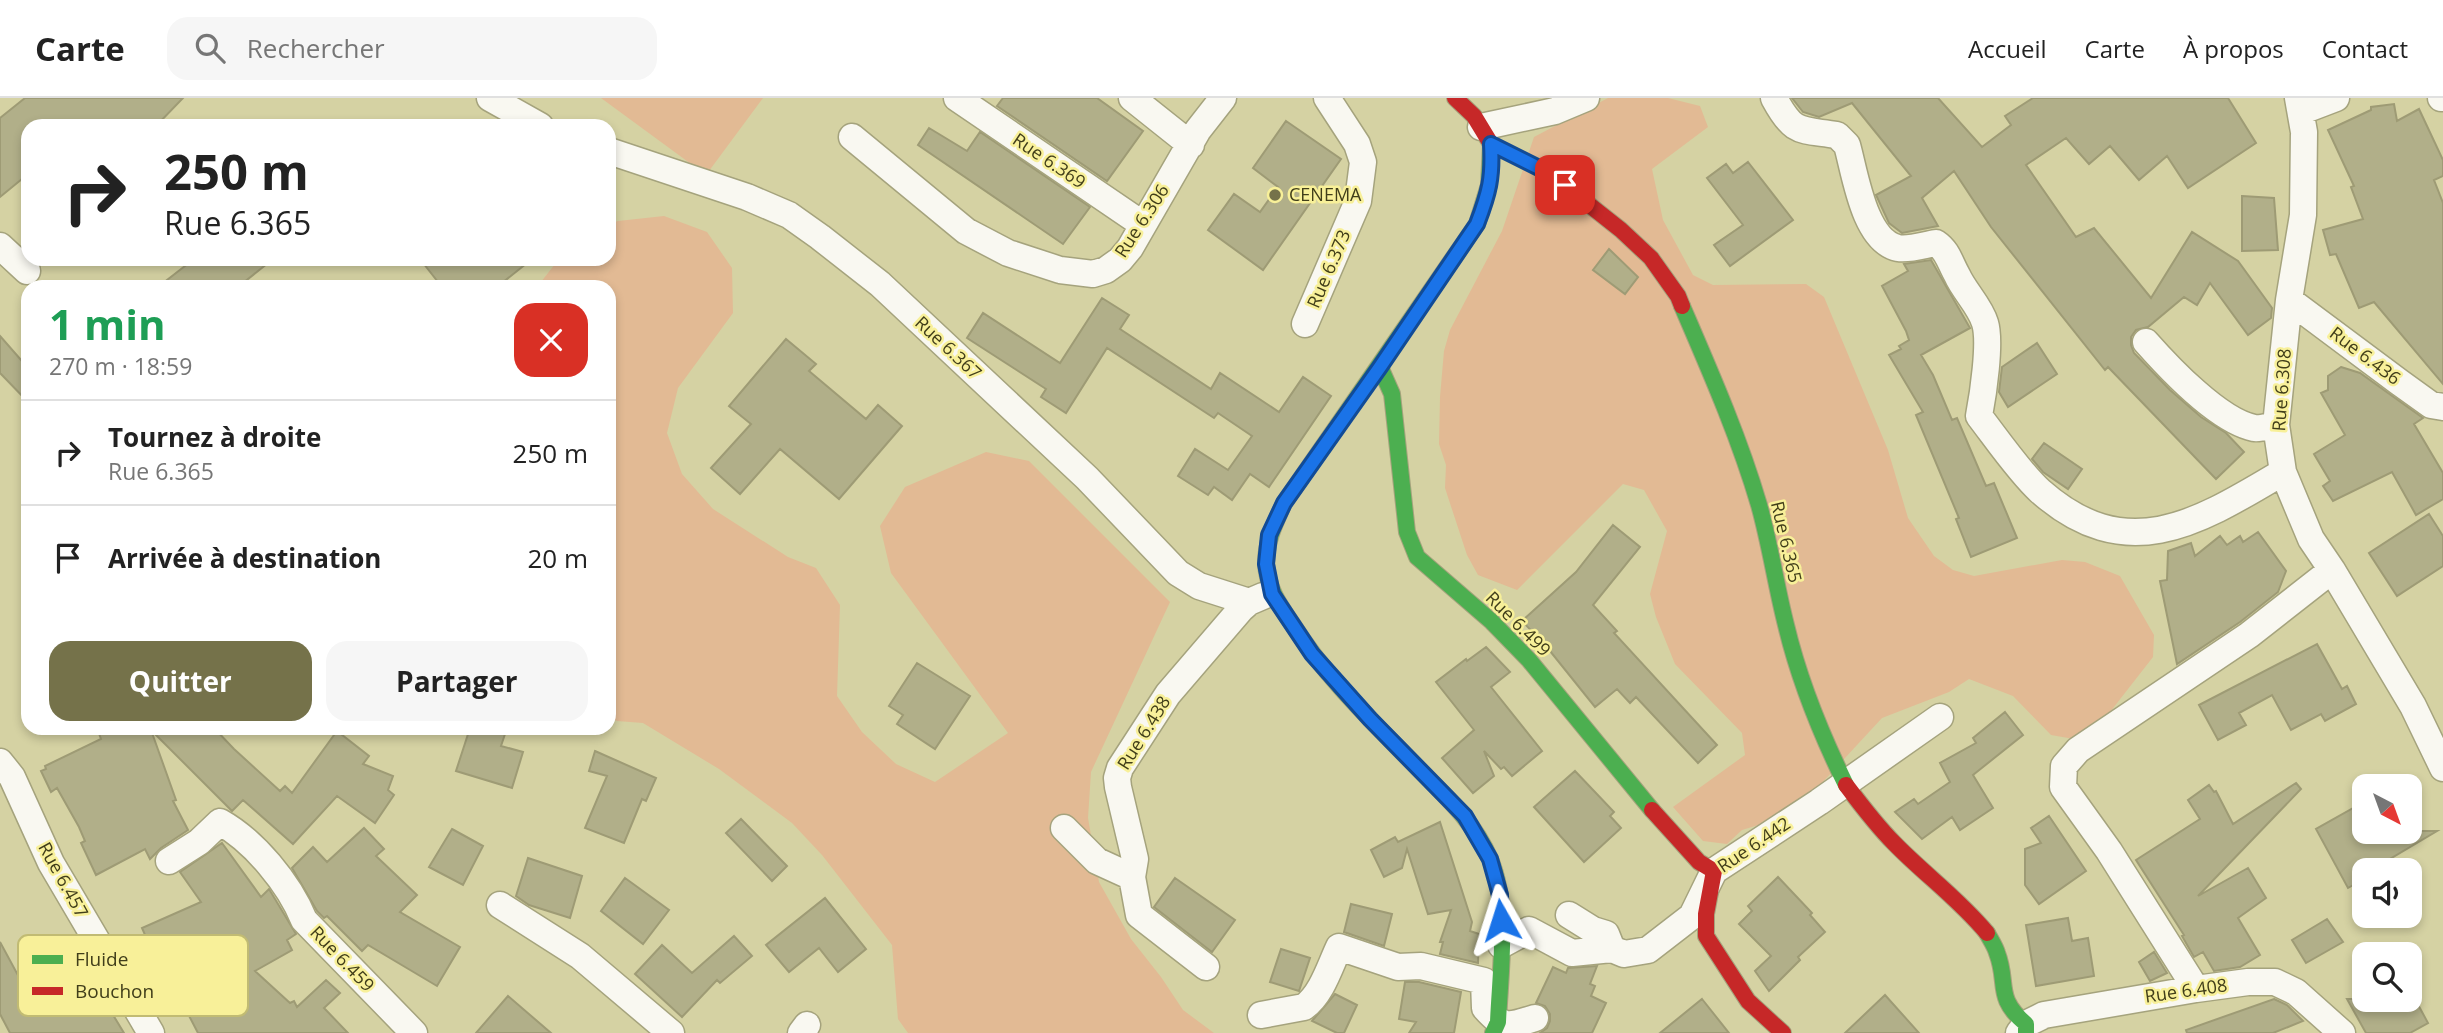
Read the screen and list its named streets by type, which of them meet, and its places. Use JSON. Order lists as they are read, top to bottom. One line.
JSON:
{"streets":{"street":["Rue 6.369","Rue 6.306","Rue 6.373","Rue 6.367","Rue 6.436","Rue 6.308","Rue 6.365","Rue 6.499","Rue 6.438","Rue 6.442","Rue 6.457","Rue 6.459","Rue 6.408"]},"crossings":[["Rue 6.369","Rue 6.306"],["Rue 6.367","Rue 6.438"],["Rue 6.436","Rue 6.308"],["Rue 6.365","Rue 6.442"],["Rue 6.365","Rue 6.408"],["Rue 6.499","Rue 6.442"]],"places":["CENEMA"],"legend":["Fluide","Bouchon"],"north":"bottom right","page":{"header":"Carte","search":"Rechercher","nav":["Accueil","Carte","À propos","Contact"],"turn":["250 m","Rue 6.365"],"heading":["1 min","270 m · 18:59"],"list":[{"name":"Tournez à droite","note":"Rue 6.365","value":"250 m"},{"name":"Arrivée à destination","value":"20 m"}],"buttons":["Quitter","Partager"]}}
